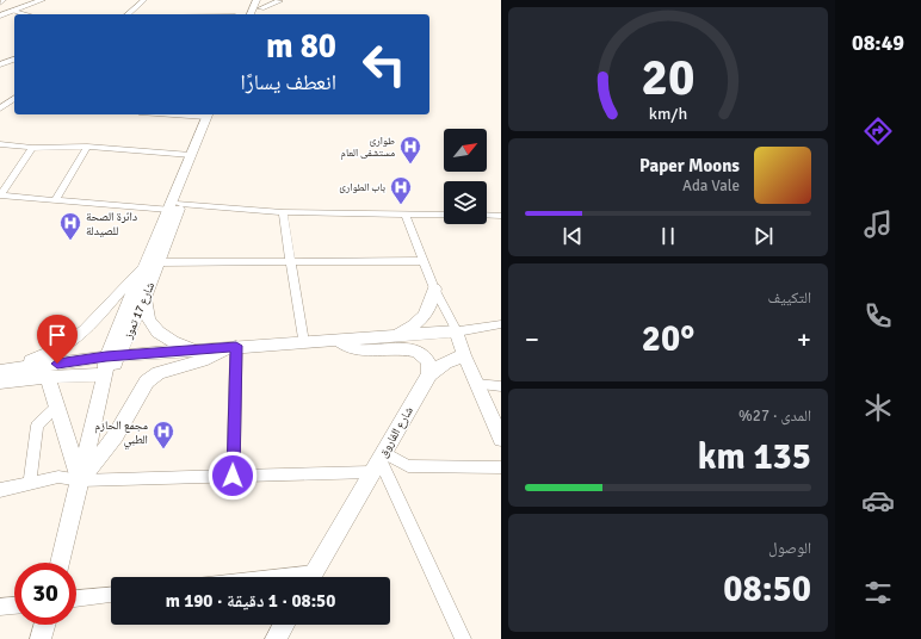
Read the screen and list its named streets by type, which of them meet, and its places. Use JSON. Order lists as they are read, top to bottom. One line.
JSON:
{"streets":{"main road":["شارع 17 تموز","شارع الفاروق"]},"places":{"hospital":["طوارئ مستشفى العام","باب الطوارئ","دائرة الصحة للصيدلة","مجمع الحازم الطبي"]},"north":"top right","page":{"tabs":"08:49","turn":["80 m","انعطف يسارًا"],"song":["Paper Moons","Ada Vale"],"tile":["التكييف",["المدى · 27%","135 km"],["الوصول","08:50"]],"heat":["−","20°","+"],"limit":"30","trip":"08:50 · 1 دقيقة · 190 m","gauge":["20","km/h"]}}
